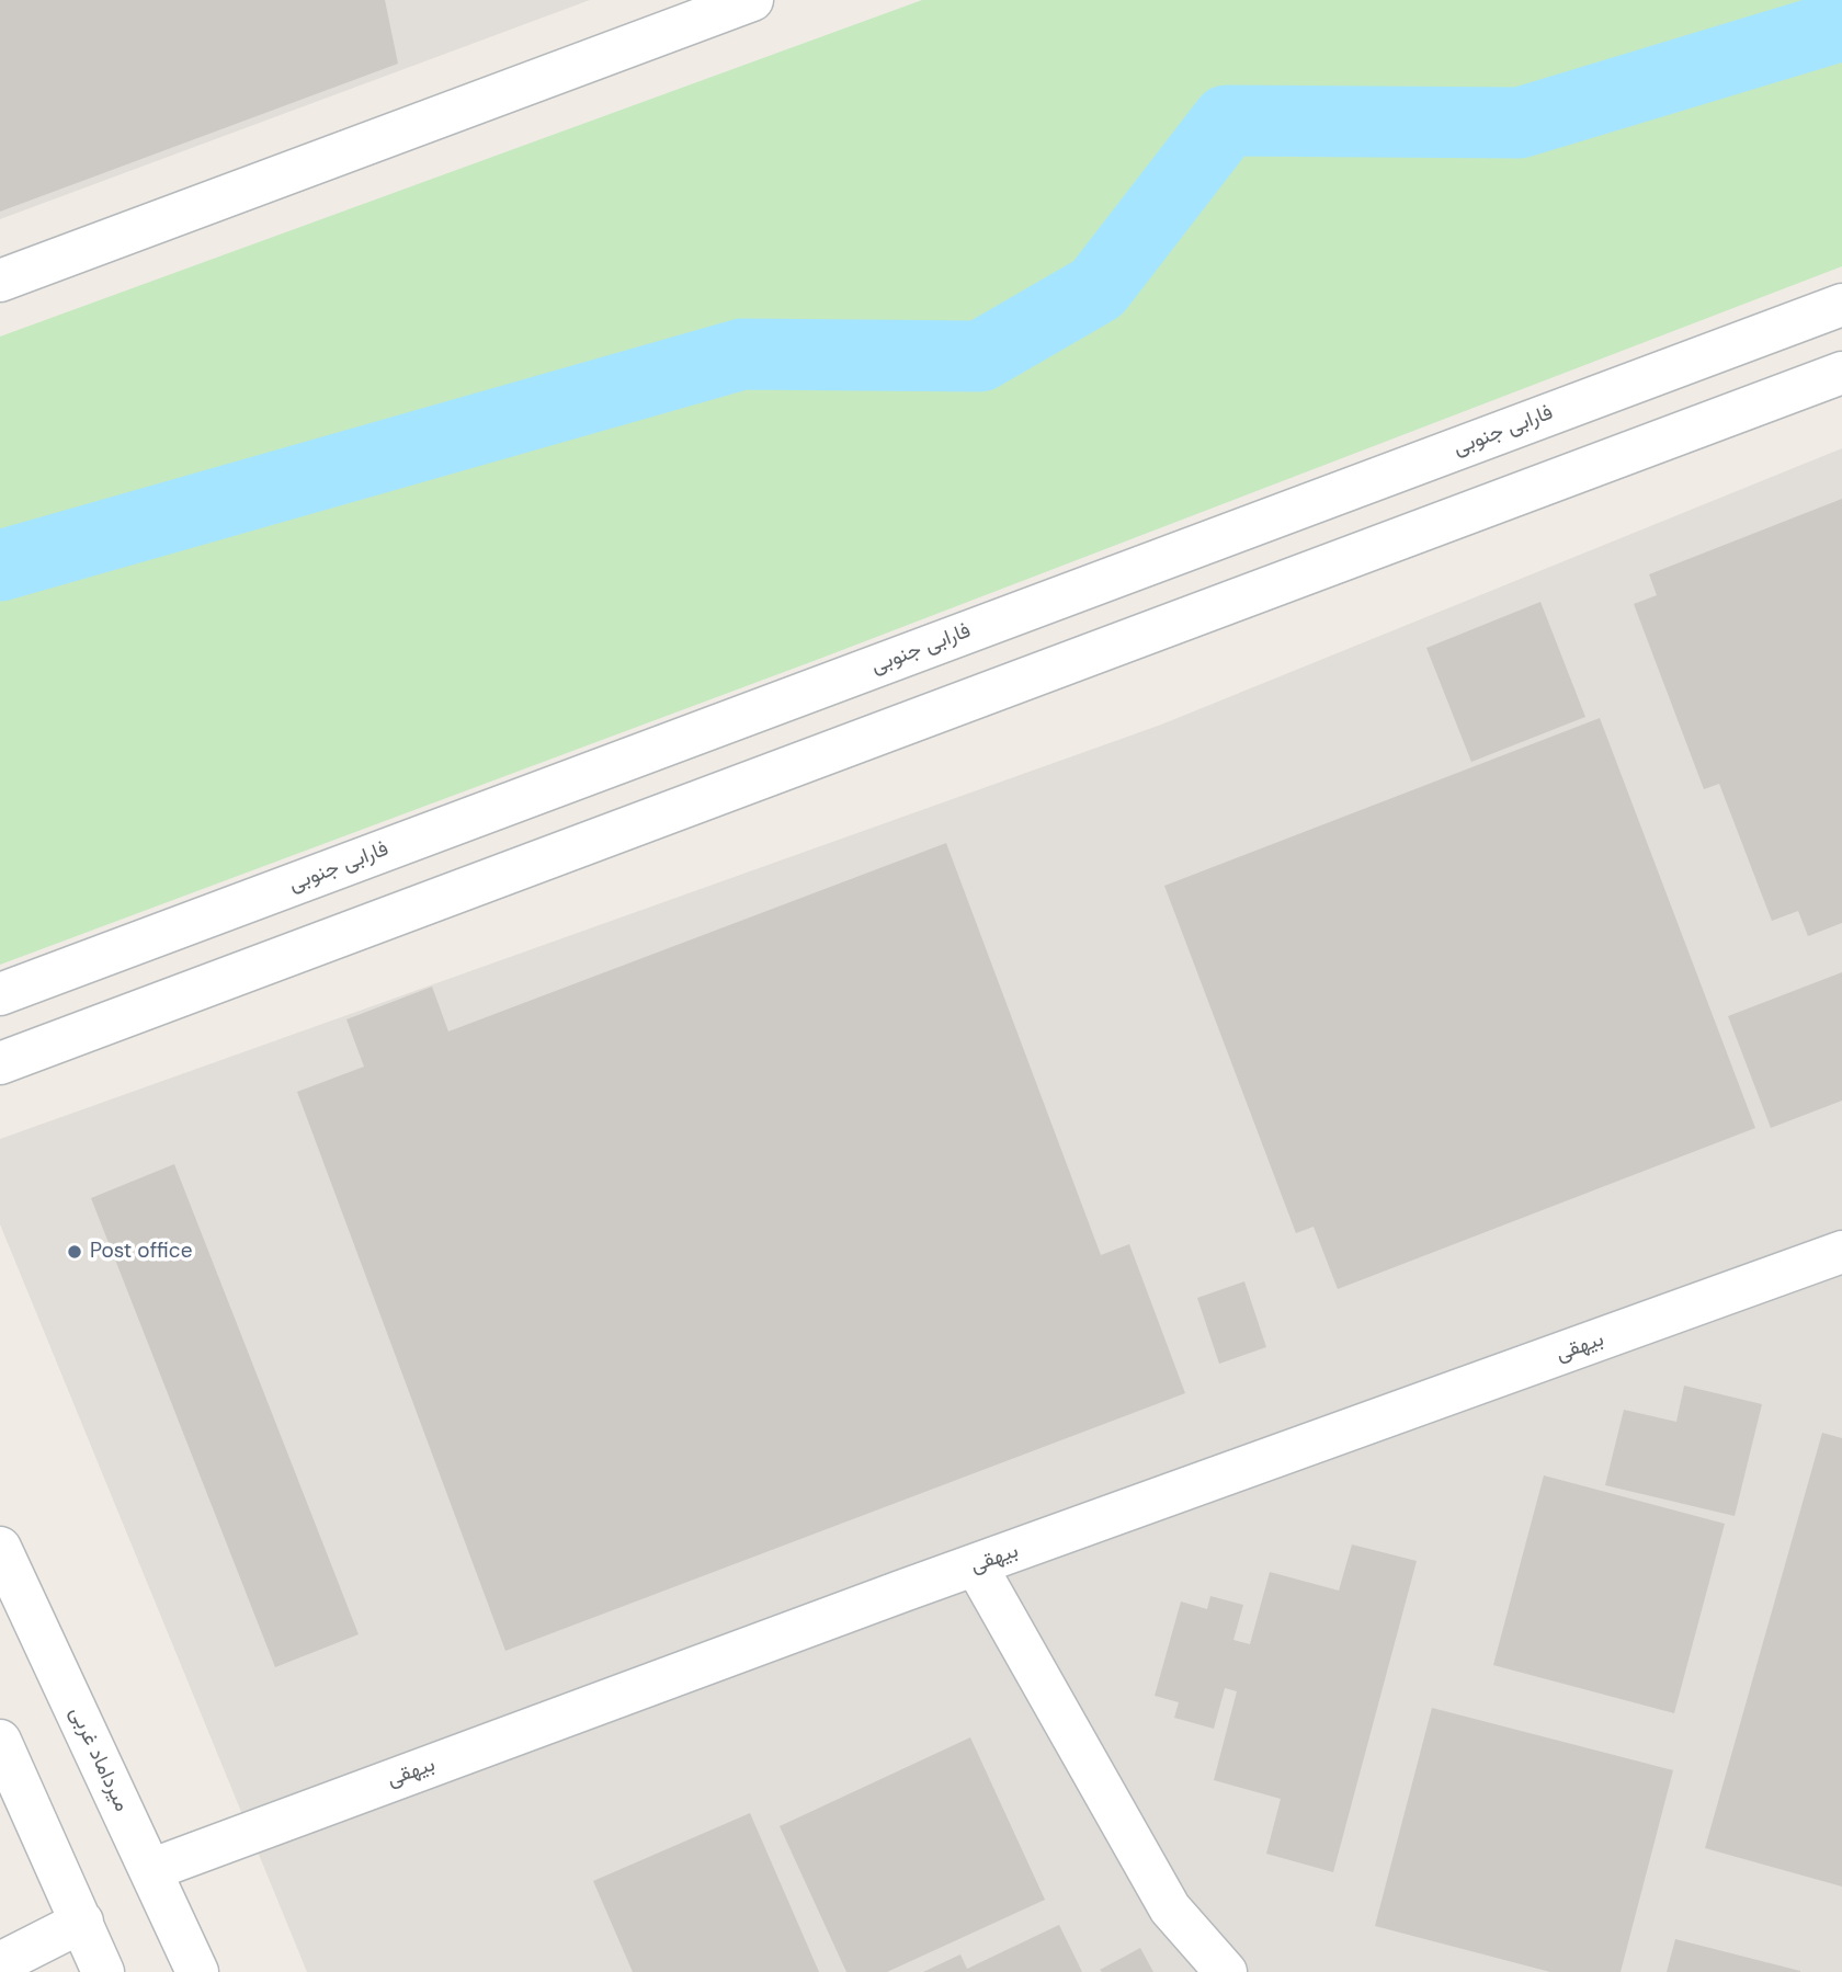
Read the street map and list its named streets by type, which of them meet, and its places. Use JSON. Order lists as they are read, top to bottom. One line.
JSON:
{"streets":{"street":["فارابی جنوبی","بیهقی","میرداماد غربی"]},"crossings":[["بیهقی","میرداماد غربی"]],"places":["Post office"]}
